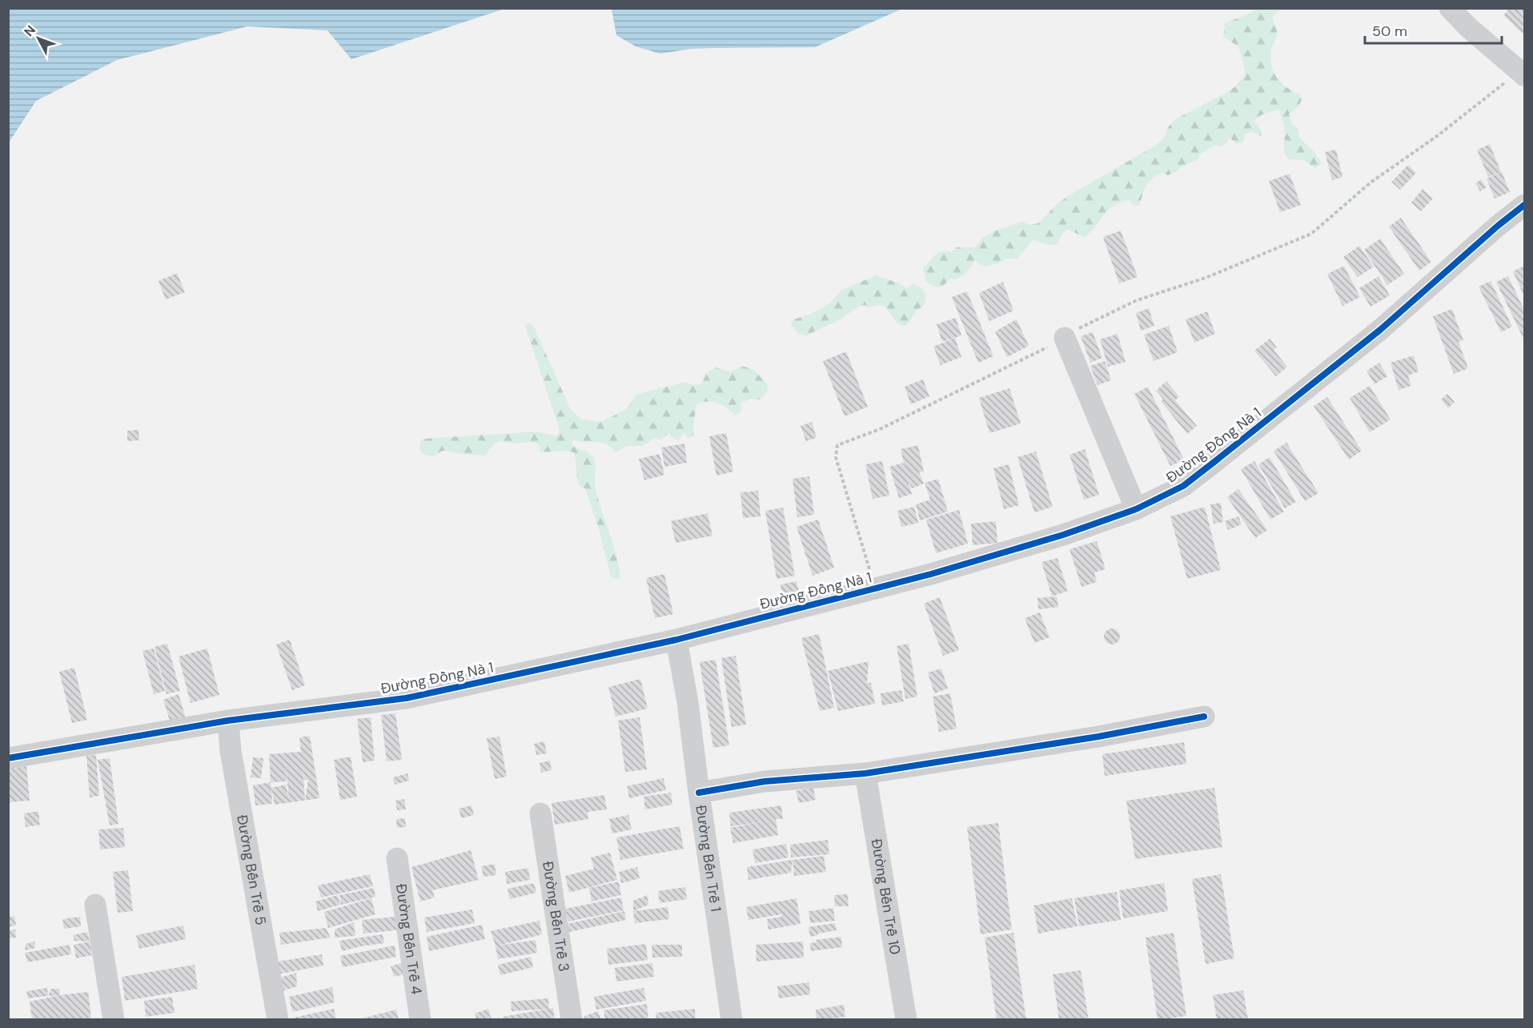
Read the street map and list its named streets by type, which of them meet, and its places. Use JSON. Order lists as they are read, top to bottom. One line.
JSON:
{"streets":{"street":["Đường Đồng Nà 1","Đường Bến Trễ 1","Đường Bến Trễ 5","Đường Bến Trễ 10","Đường Bến Trễ 3","Đường Bến Trễ 4"]},"crossings":[["Đường Đồng Nà 1","Đường Bến Trễ 1"],["Đường Đồng Nà 1","Đường Bến Trễ 5"]],"scale_bar":"50 m","north":"top left"}
